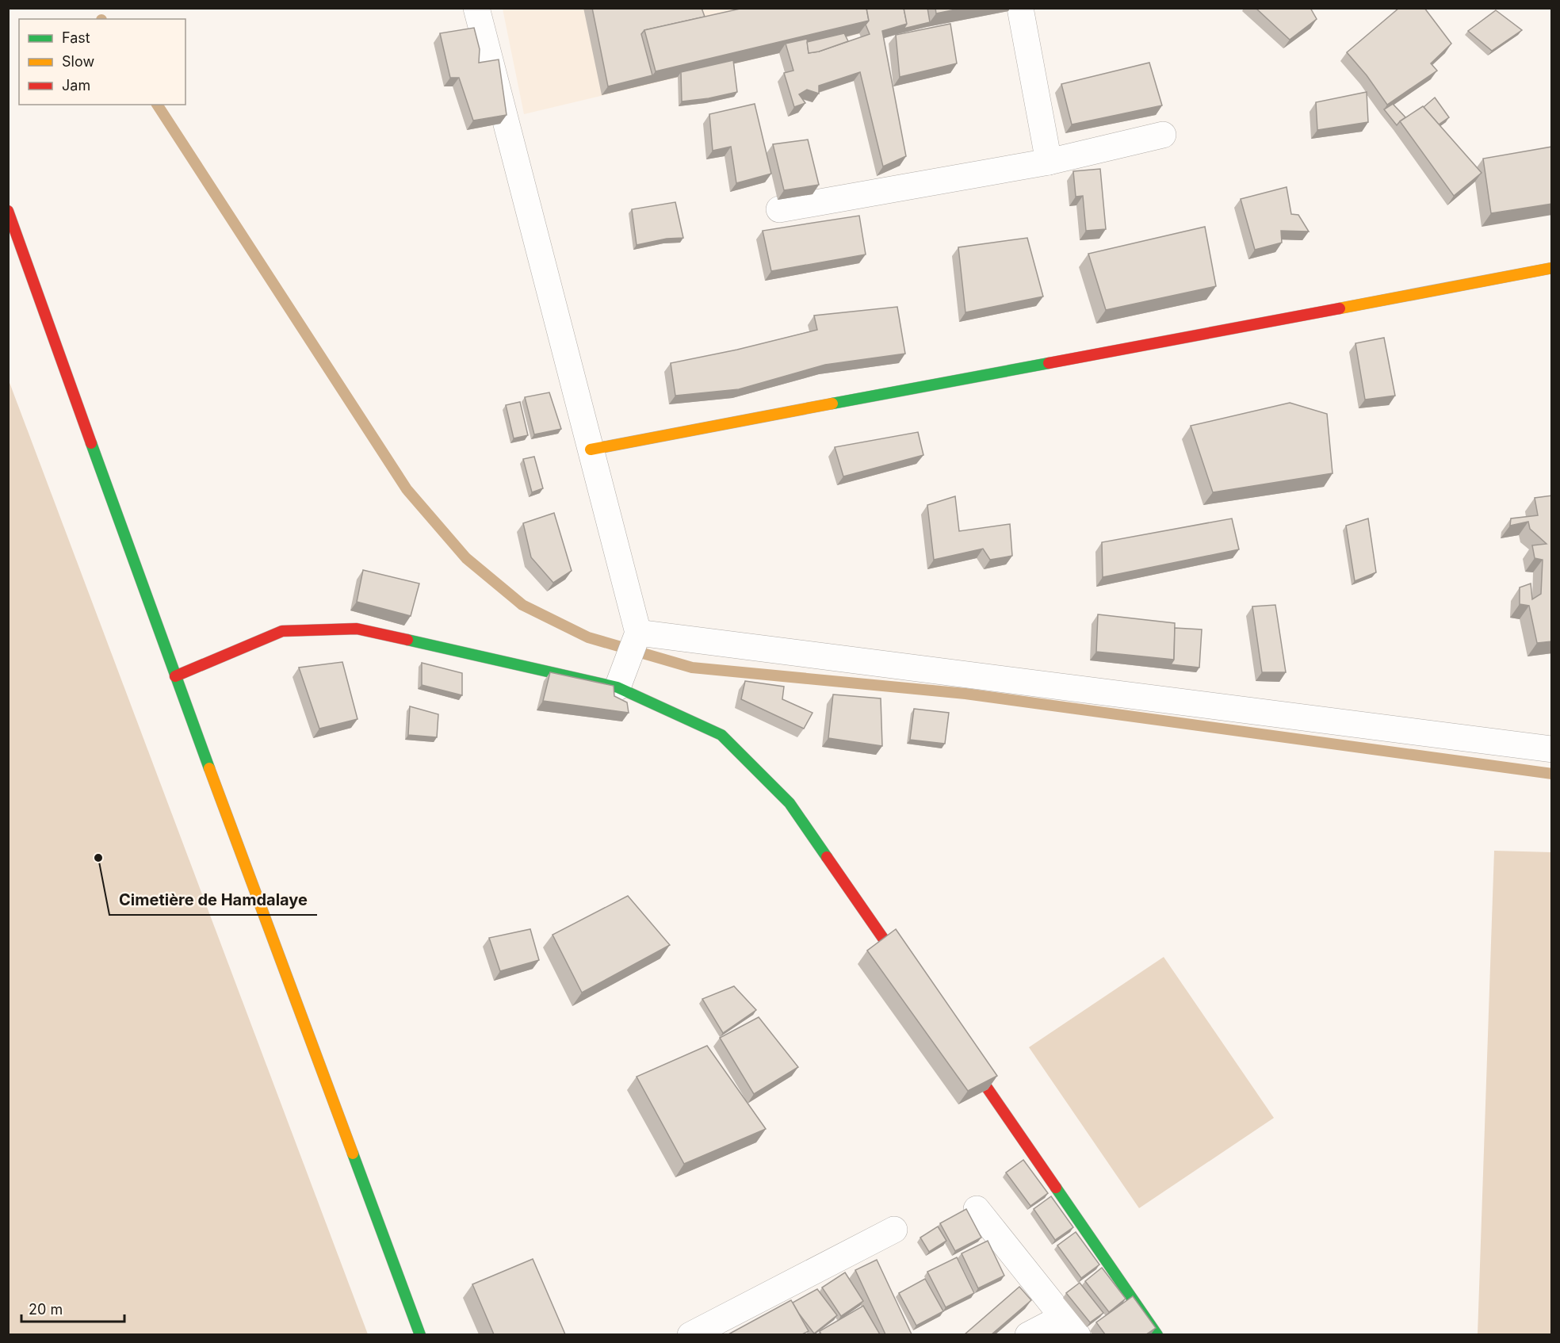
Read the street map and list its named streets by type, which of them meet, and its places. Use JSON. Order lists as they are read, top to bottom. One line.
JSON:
{"places":["Cimetière de Hamdalaye"],"legend":["Fast","Slow","Jam"],"scale_bar":"20 m"}
